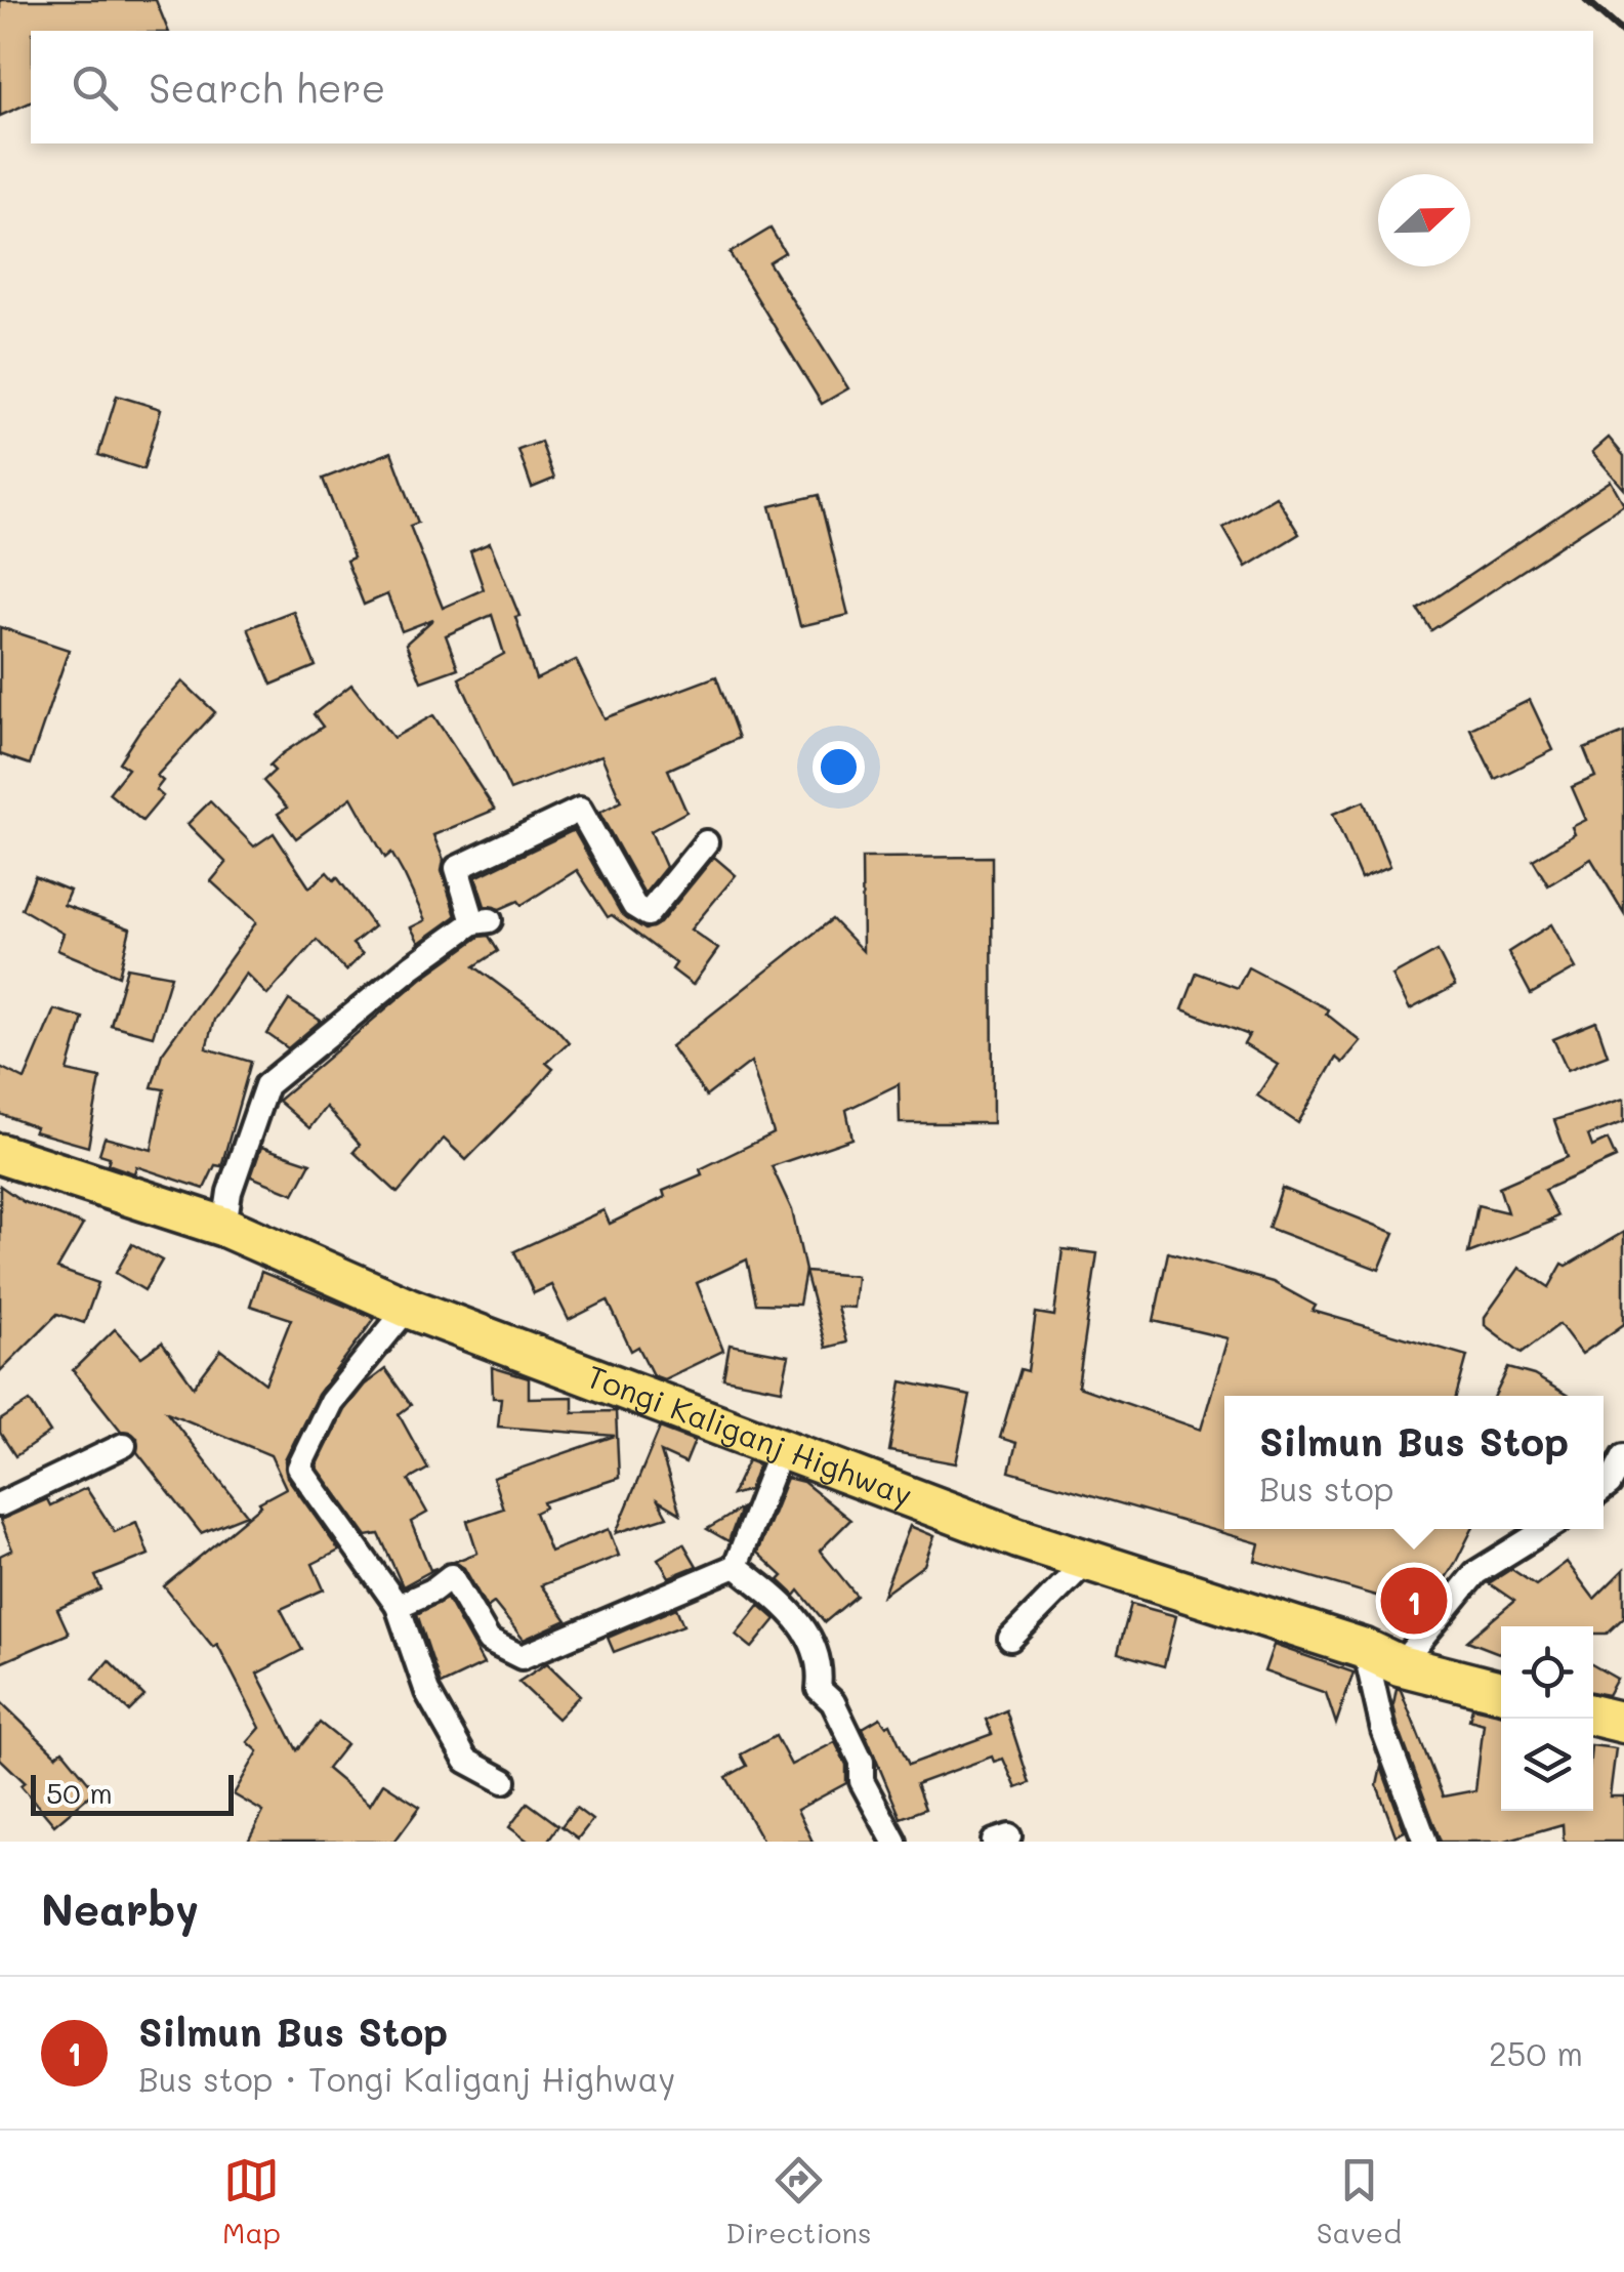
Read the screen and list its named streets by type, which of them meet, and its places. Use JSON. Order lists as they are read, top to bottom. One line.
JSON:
{"streets":{"main road":["Tongi Kaliganj Highway"]},"scale_bar":"50 m","north":"right","page":{"search":"Search here","popup":["Silmun Bus Stop","Bus stop"],"pins":"1","scale":"50 m","heading":"Nearby","list":[{"mark":"1","name":"Silmun Bus Stop","note":"Bus stop · Tongi Kaliganj Highway","value":"250 m"}],"nav":["Map","Directions","Saved"]}}
